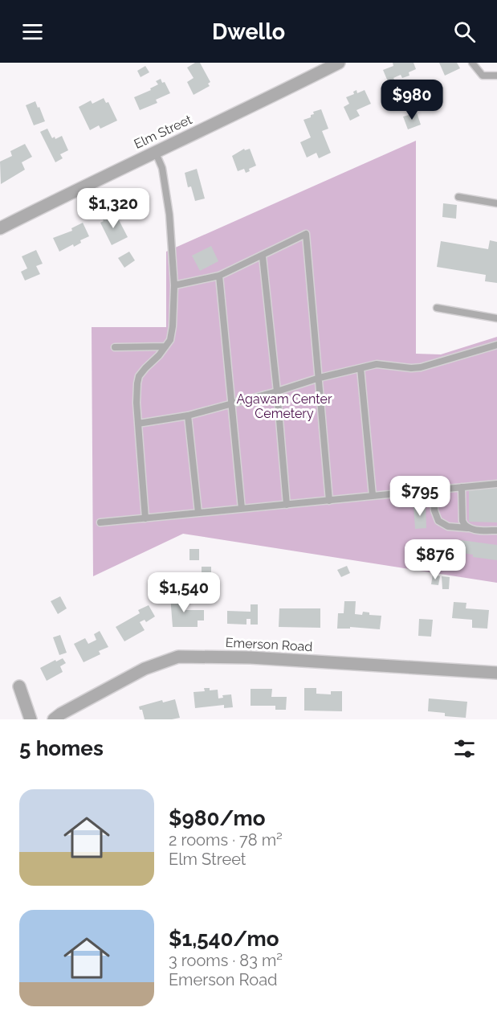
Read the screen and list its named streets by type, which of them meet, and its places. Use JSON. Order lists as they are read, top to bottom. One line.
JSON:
{"streets":{"street":["Elm Street","Emerson Road"]},"parks":["Agawam Center Cemetery"],"page":{"header":"Dwello","price":["$980","$1,320","$795","$876","$1,540"],"heading":"5 homes","list":[{"name":"$980/mo","note":"2 rooms · 78 m² · Elm Street"},{"name":"$1,540/mo","note":"3 rooms · 83 m² · Emerson Road"}]}}
